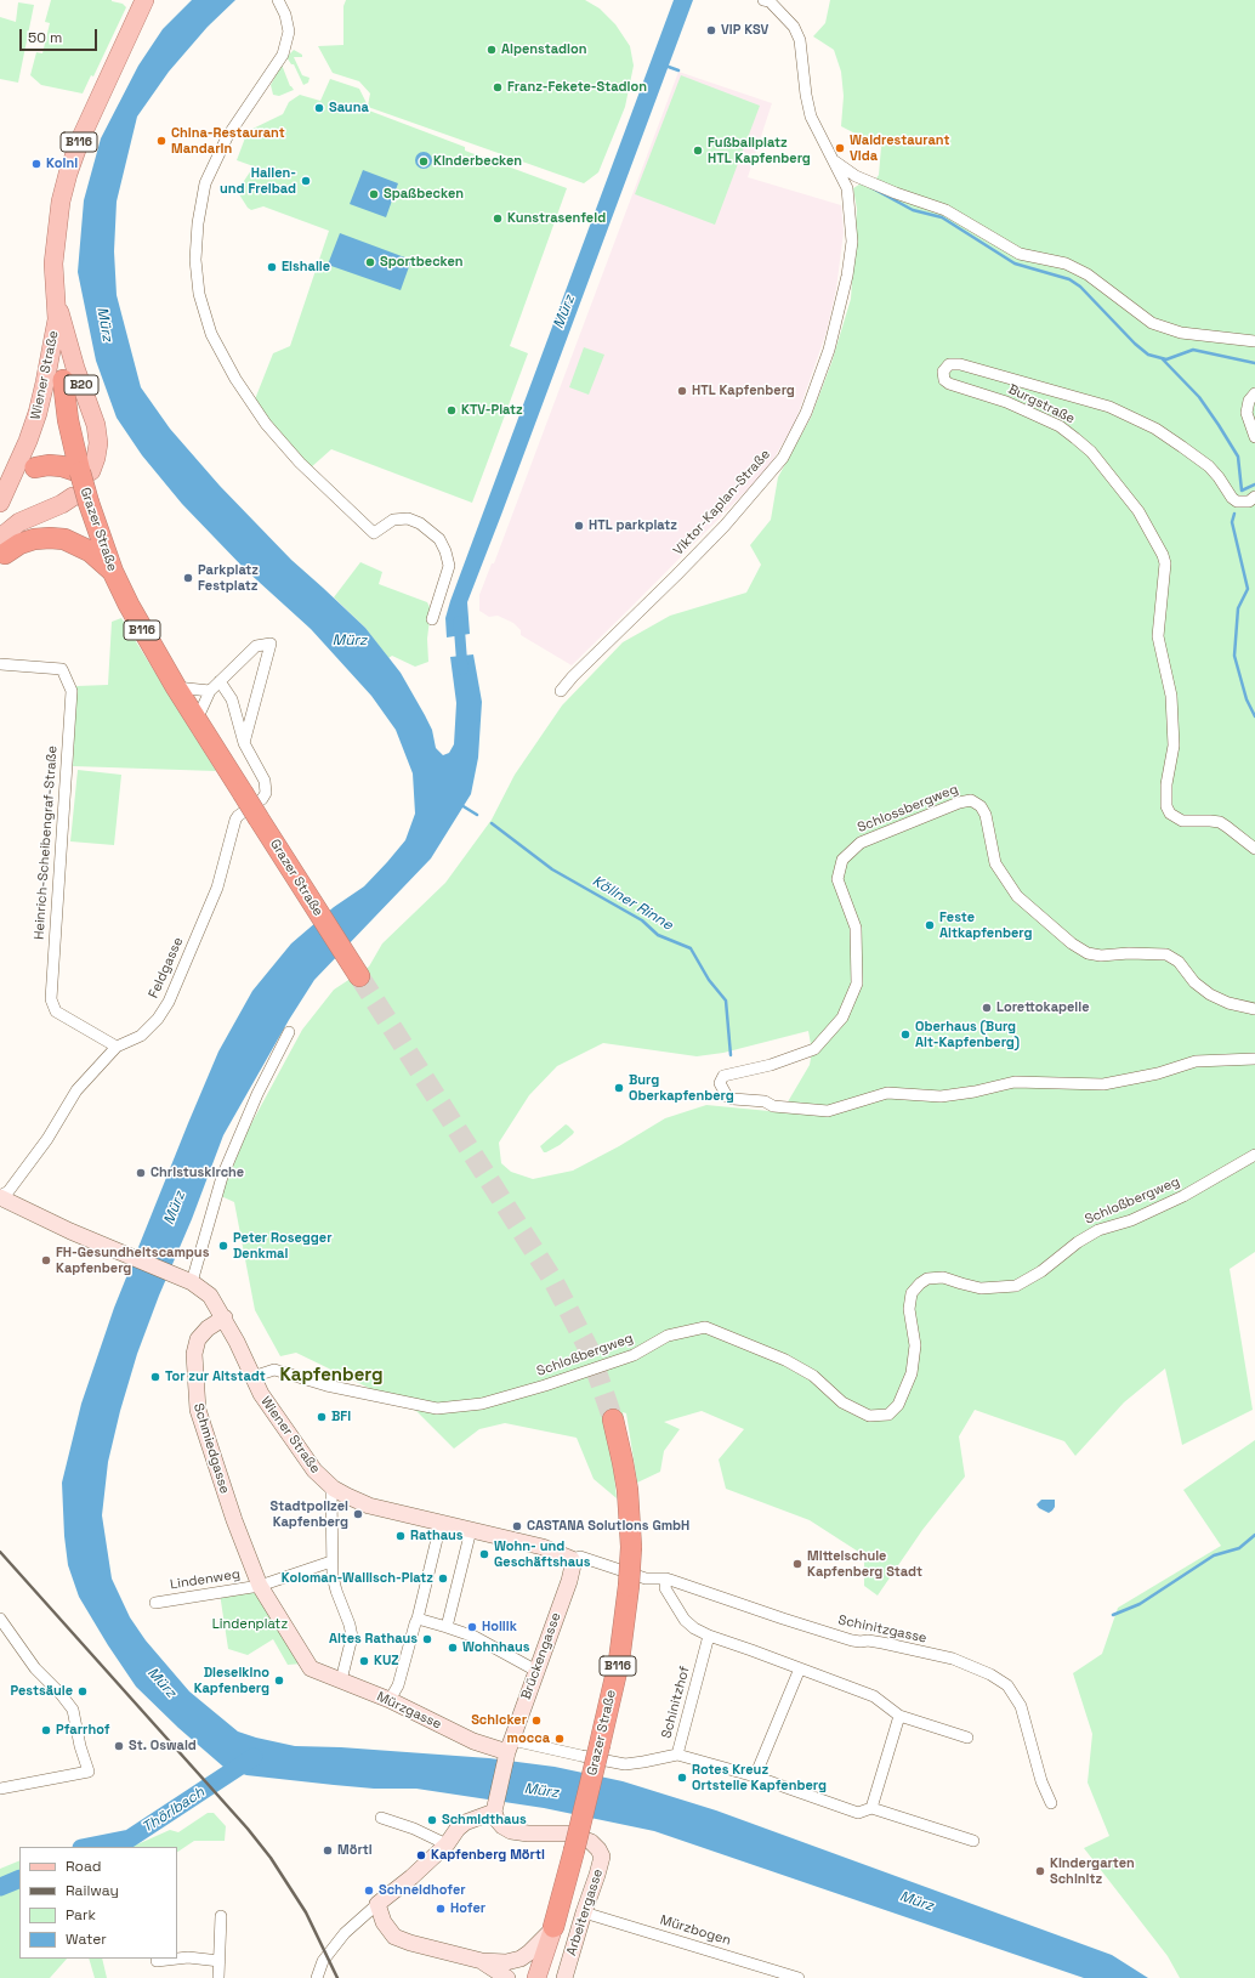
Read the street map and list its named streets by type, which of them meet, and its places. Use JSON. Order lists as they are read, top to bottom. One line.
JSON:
{"streets":{"highway":["B116","Grazer Straße"],"main road":["Wiener Straße","B20"],"street":["Burgstraße","Viktor-Kaplan-Straße","Schlossbergweg","Heinrich-Scheibengraf-Straße","Feldgasse","Schloßbergweg","Schmiedgasse","Lindenweg","Schinitzgasse","Brückengasse","Schinitzhof","Mürzgasse","Arbeitergasse","Mürzbogen"]},"crossings":[["Wiener Straße","Grazer Straße"],["Wiener Straße","Feldgasse"],["Wiener Straße","Schloßbergweg"],["Wiener Straße","Schmiedgasse"],["Wiener Straße","Schinitzgasse"],["Wiener Straße","Brückengasse"],["Heinrich-Scheibengraf-Straße","Feldgasse"],["Schmiedgasse","Lindenweg"],["Schmiedgasse","Mürzgasse"],["Lindenweg","Mürzgasse"],["Schinitzgasse","Brückengasse"],["Brückengasse","Mürzgasse"],["Schinitzhof","Mürzgasse"],["Arbeitergasse","Mürzbogen"]],"districts":["Kapfenberg"],"water":["Mürz","Köllner Rinne","Thörlbach"],"parks":["Lindenplatz"],"places":["VIP KSV","Alpenstadion","Franz-Fekete-Stadion","Sauna","China-Restaurant Mandarin","Waldrestaurant Vida","Fußballplatz HTL Kapfenberg","Kinderbecken","Koini","Hallen- und Freibad","Spaßbecken","Kunstrasenfeld","Sportbecken","Eishalle","HTL Kapfenberg","KTV-Platz","HTL parkplatz","Parkplatz Festplatz","Feste Altkapfenberg","Lorettokapelle","Oberhaus (Burg Alt-Kapfenberg)","Burg Oberkapfenberg","Christuskirche","Peter Rosegger Denkmal","FH-Gesundheitscampus Kapfenberg","Tor zur Altstadt","BFI","Stadtpolizei Kapfenberg","CASTANA Solutions GmbH","Rathaus","Wohn- und Geschäftshaus","Mittelschule Kapfenberg Stadt","Koloman-Wallisch-Platz","Hollik","Altes Rathaus","Wohnhaus","KUZ","Dieselkino Kapfenberg","Pestsäule","Schicker","Pfarrhof","mocca","St. Oswald","Rotes Kreuz Ortstelle Kapfenberg","Schmidthaus","Mörtl","Kapfenberg Mörtl","Kindergarten Schinitz","Schneidhofer","Hofer"],"legend":["Road","Railway","Park","Water"],"scale_bar":"50 m"}
